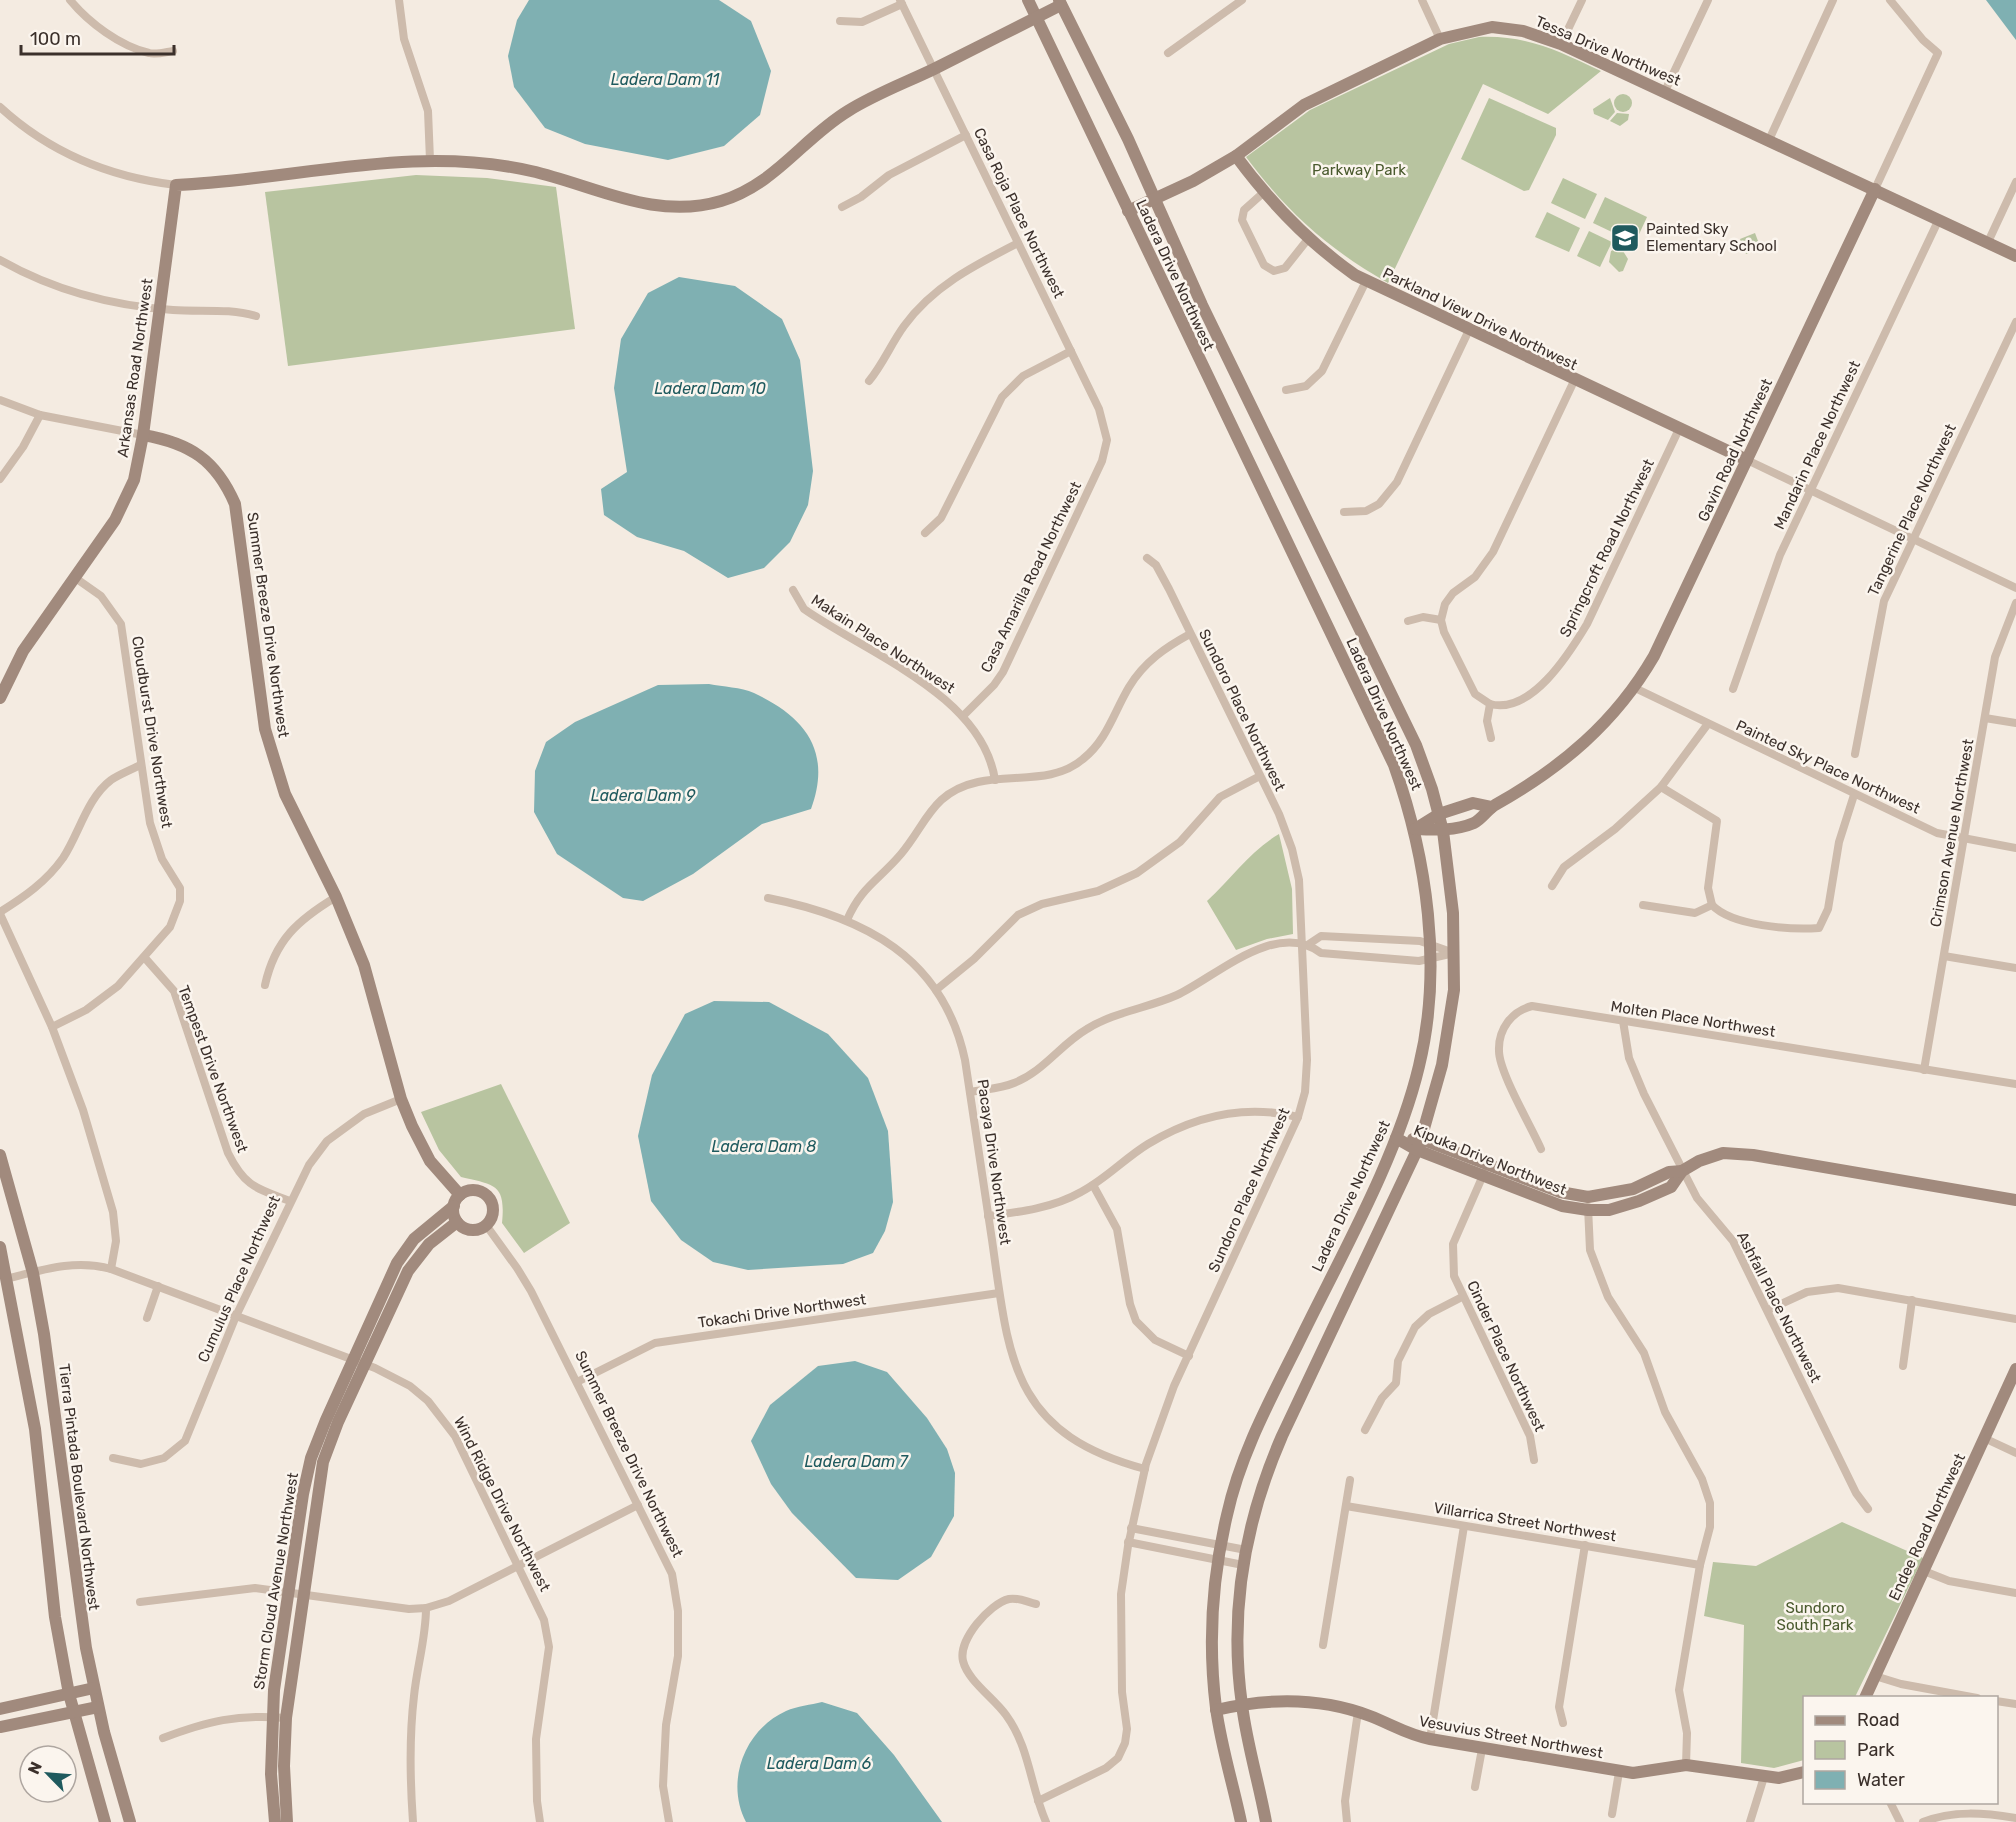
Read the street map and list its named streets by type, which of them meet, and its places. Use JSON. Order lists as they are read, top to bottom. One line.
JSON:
{"streets":{"street":["Tessa Drive Northwest","Casa Roja Place Northwest","Ladera Drive Northwest","Parkland View Drive Northwest","Arkansas Road Northwest","Mandarin Place Northwest","Gavin Road Northwest","Tangerine Place Northwest","Springcroft Road Northwest","Casa Amarilla Road Northwest","Summer Breeze Drive Northwest","Makain Place Northwest","Sundoro Place Northwest","Cloudburst Drive Northwest","Painted Sky Place Northwest","Crimson Avenue Northwest","Molten Place Northwest","Tempest Drive Northwest","Kipuka Drive Northwest","Pacaya Drive Northwest","Cumulus Place Northwest","Ashfall Place Northwest","Tokachi Drive Northwest","Cinder Place Northwest","Tierra Pintada Boulevard Northwest","Wind Ridge Drive Northwest","Villarrica Street Northwest","Endee Road Northwest","Storm Cloud Avenue Northwest","Vesuvius Street Northwest"]},"crossings":[["Tessa Drive Northwest","Ladera Drive Northwest"],["Tessa Drive Northwest","Parkland View Drive Northwest"],["Tessa Drive Northwest","Mandarin Place Northwest"],["Tessa Drive Northwest","Gavin Road Northwest"],["Casa Roja Place Northwest","Casa Amarilla Road Northwest"],["Ladera Drive Northwest","Gavin Road Northwest"],["Ladera Drive Northwest","Kipuka Drive Northwest"],["Ladera Drive Northwest","Vesuvius Street Northwest"],["Parkland View Drive Northwest","Gavin Road Northwest"],["Parkland View Drive Northwest","Springcroft Road Northwest"],["Arkansas Road Northwest","Summer Breeze Drive Northwest"],["Arkansas Road Northwest","Cloudburst Drive Northwest"],["Gavin Road Northwest","Painted Sky Place Northwest"],["Casa Amarilla Road Northwest","Makain Place Northwest"],["Summer Breeze Drive Northwest","Cumulus Place Northwest"],["Summer Breeze Drive Northwest","Tokachi Drive Northwest"],["Summer Breeze Drive Northwest","Storm Cloud Avenue Northwest"],["Sundoro Place Northwest","Pacaya Drive Northwest"],["Cloudburst Drive Northwest","Tempest Drive Northwest"],["Painted Sky Place Northwest","Crimson Avenue Northwest"],["Crimson Avenue Northwest","Molten Place Northwest"],["Molten Place Northwest","Ashfall Place Northwest"],["Tempest Drive Northwest","Cumulus Place Northwest"],["Kipuka Drive Northwest","Ashfall Place Northwest"],["Kipuka Drive Northwest","Cinder Place Northwest"],["Pacaya Drive Northwest","Tokachi Drive Northwest"],["Cumulus Place Northwest","Wind Ridge Drive Northwest"],["Tierra Pintada Boulevard Northwest","Wind Ridge Drive Northwest"],["Wind Ridge Drive Northwest","Storm Cloud Avenue Northwest"]],"water":["Ladera Dam 11","Ladera Dam 10","Ladera Dam 9","Ladera Dam 8","Ladera Dam 7","Ladera Dam 6"],"parks":["Parkway Park","Sundoro South Park"],"places":{"school or university":["Painted Sky Elementary School"]},"legend":["Road","Park","Water"],"scale_bar":"100 m","north":"top left"}
